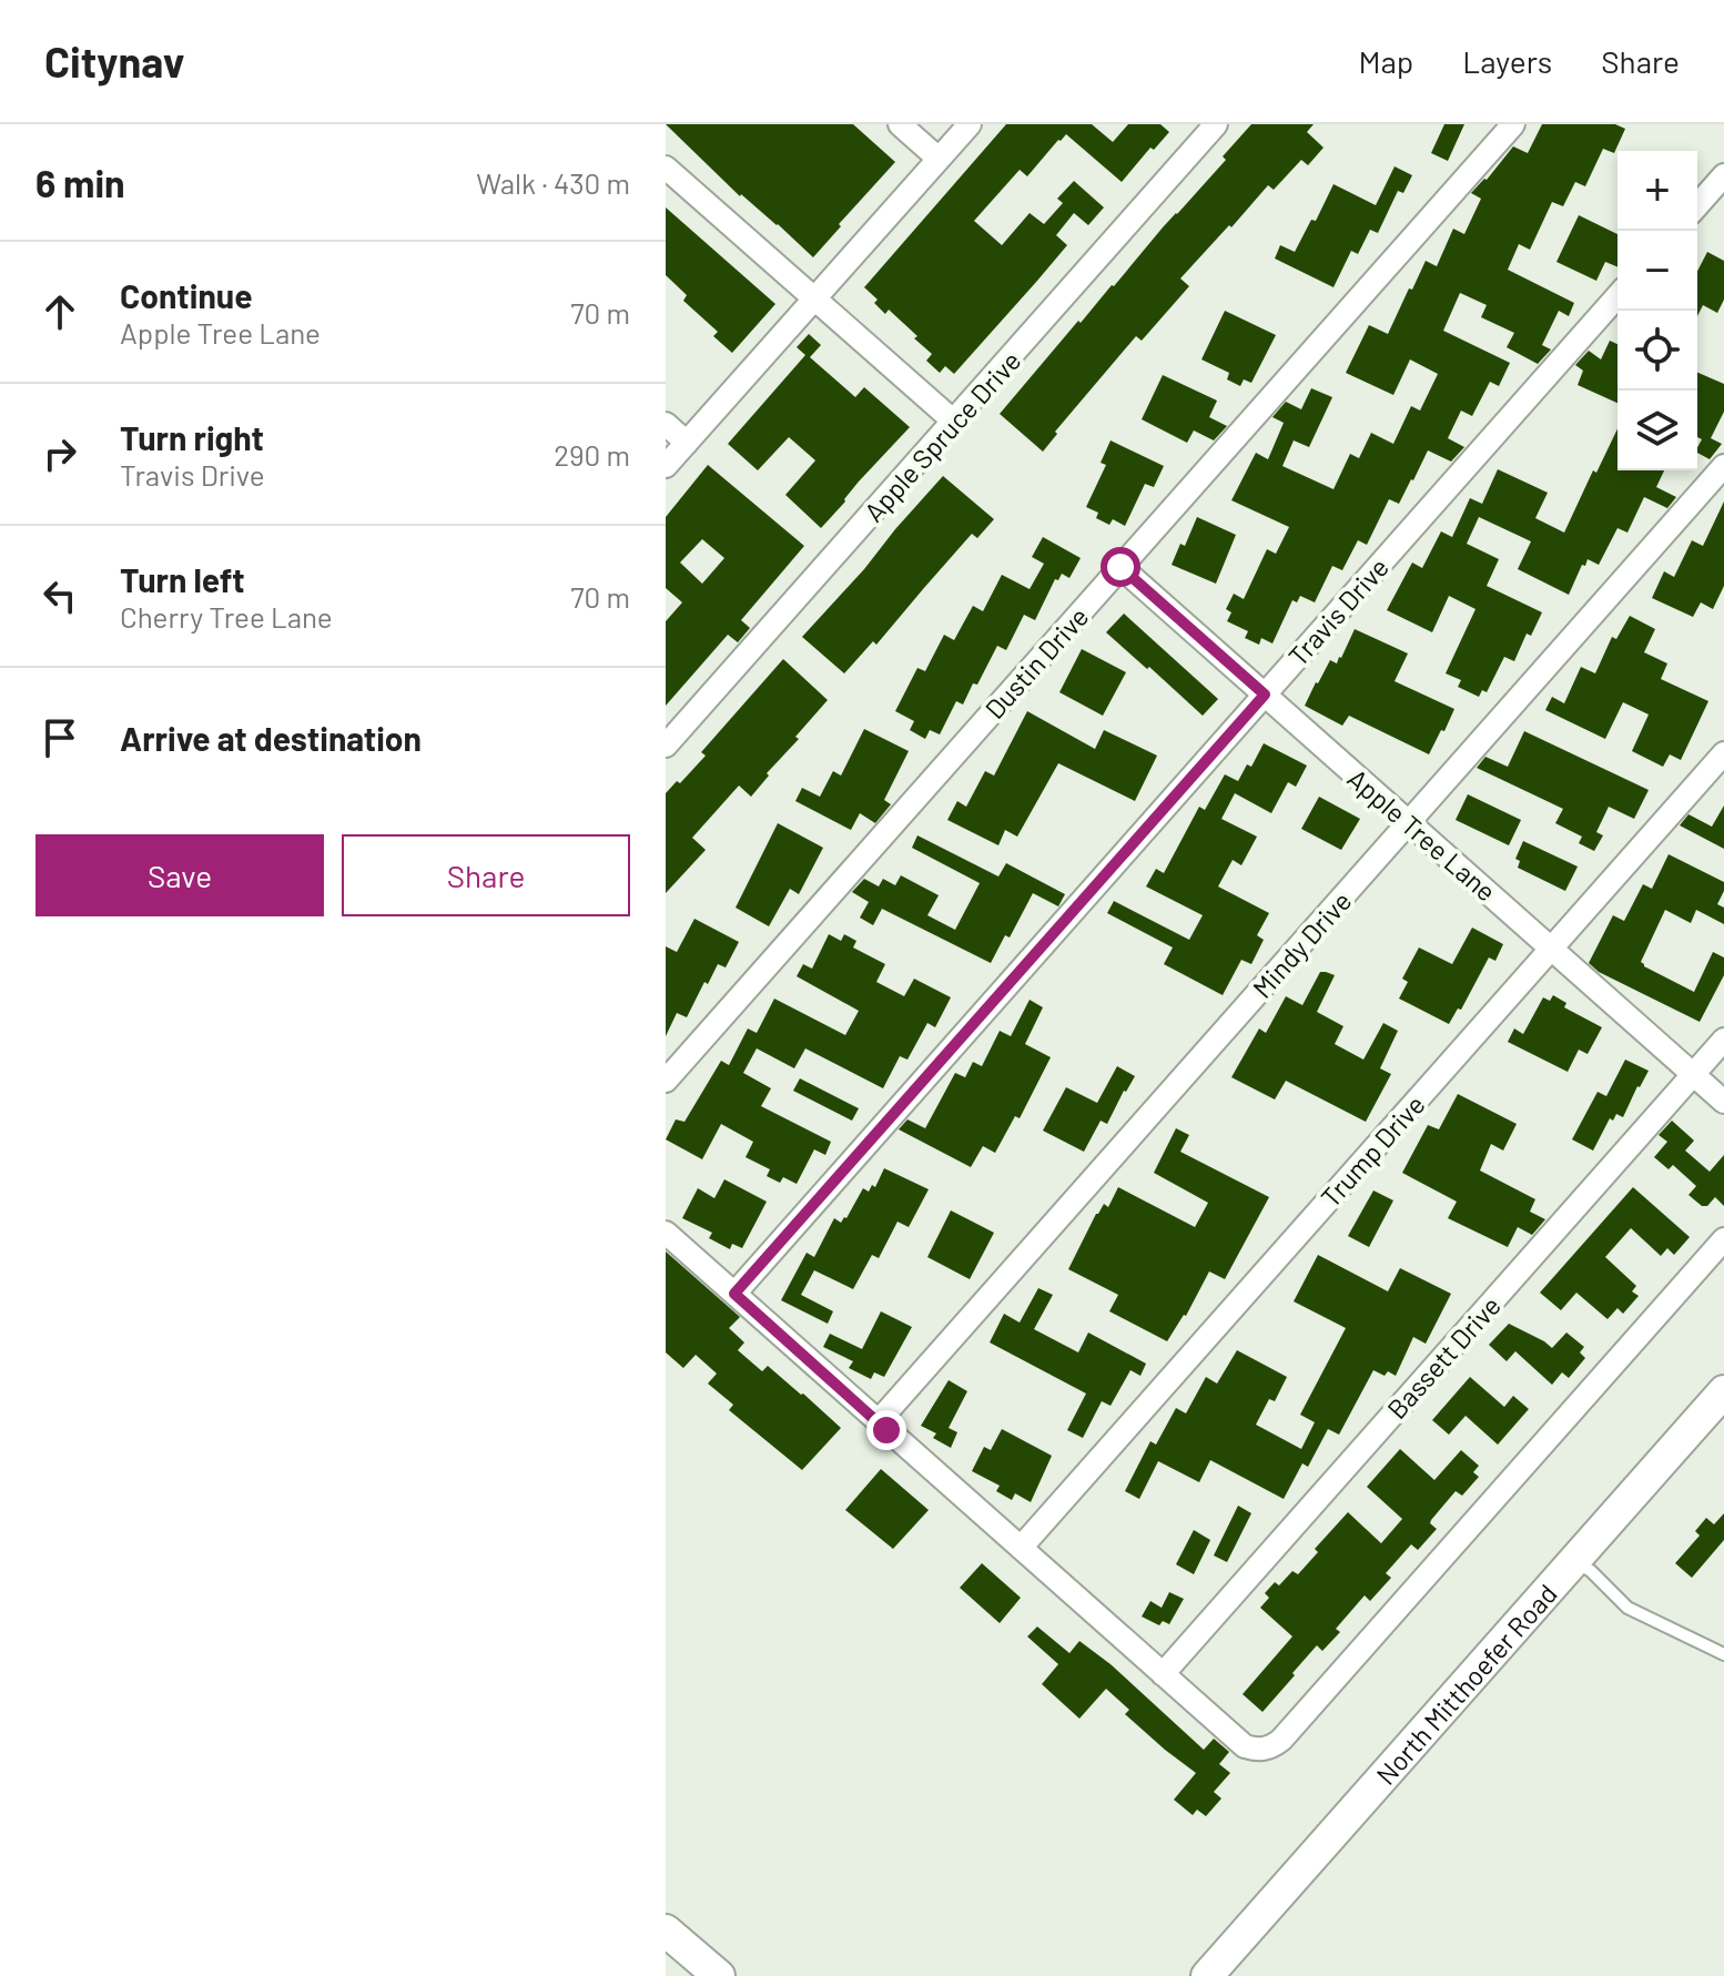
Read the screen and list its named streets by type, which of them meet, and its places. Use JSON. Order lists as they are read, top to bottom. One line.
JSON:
{"streets":{"main road":["North Mitthoefer Road"],"street":["Apple Spruce Drive","Travis Drive","Dustin Drive","Apple Tree Lane","Mindy Drive","Trump Drive","Bassett Drive"]},"crossings":[["Travis Drive","Apple Tree Lane"],["Dustin Drive","Apple Tree Lane"],["Apple Tree Lane","Mindy Drive"],["Apple Tree Lane","Trump Drive"],["Apple Tree Lane","Bassett Drive"]],"page":{"header":"Citynav","nav":["Map","Layers","Share"],"heading":["6 min","Walk · 430 m"],"map_buttons":["+","−"],"list":[["Continue","Apple Tree Lane","70 m"],["Turn right","Travis Drive","290 m"],["Turn left","Cherry Tree Lane","70 m"],"Arrive at destination"],"buttons":["Save","Share"]}}
